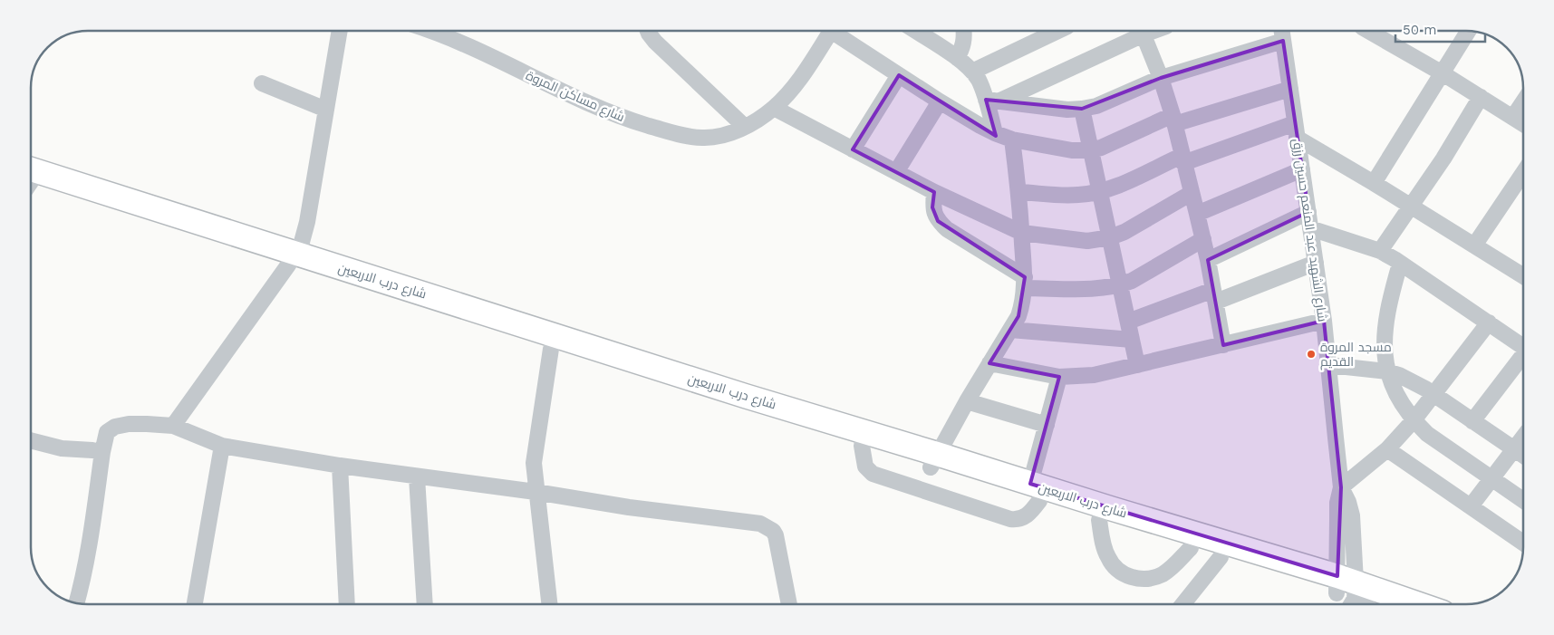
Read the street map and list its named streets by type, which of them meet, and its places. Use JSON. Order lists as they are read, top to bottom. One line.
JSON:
{"streets":{"highway":["شارع درب الاربعين"],"street":["شارع مساكن المروة","شارع الشهيد عبد المنعم حسين رزق"]},"crossings":[["شارع الشهيد عبد المنعم حسين رزق","شارع درب الاربعين"]],"places":["مسجد المروة القديم"],"scale_bar":"50 m"}
